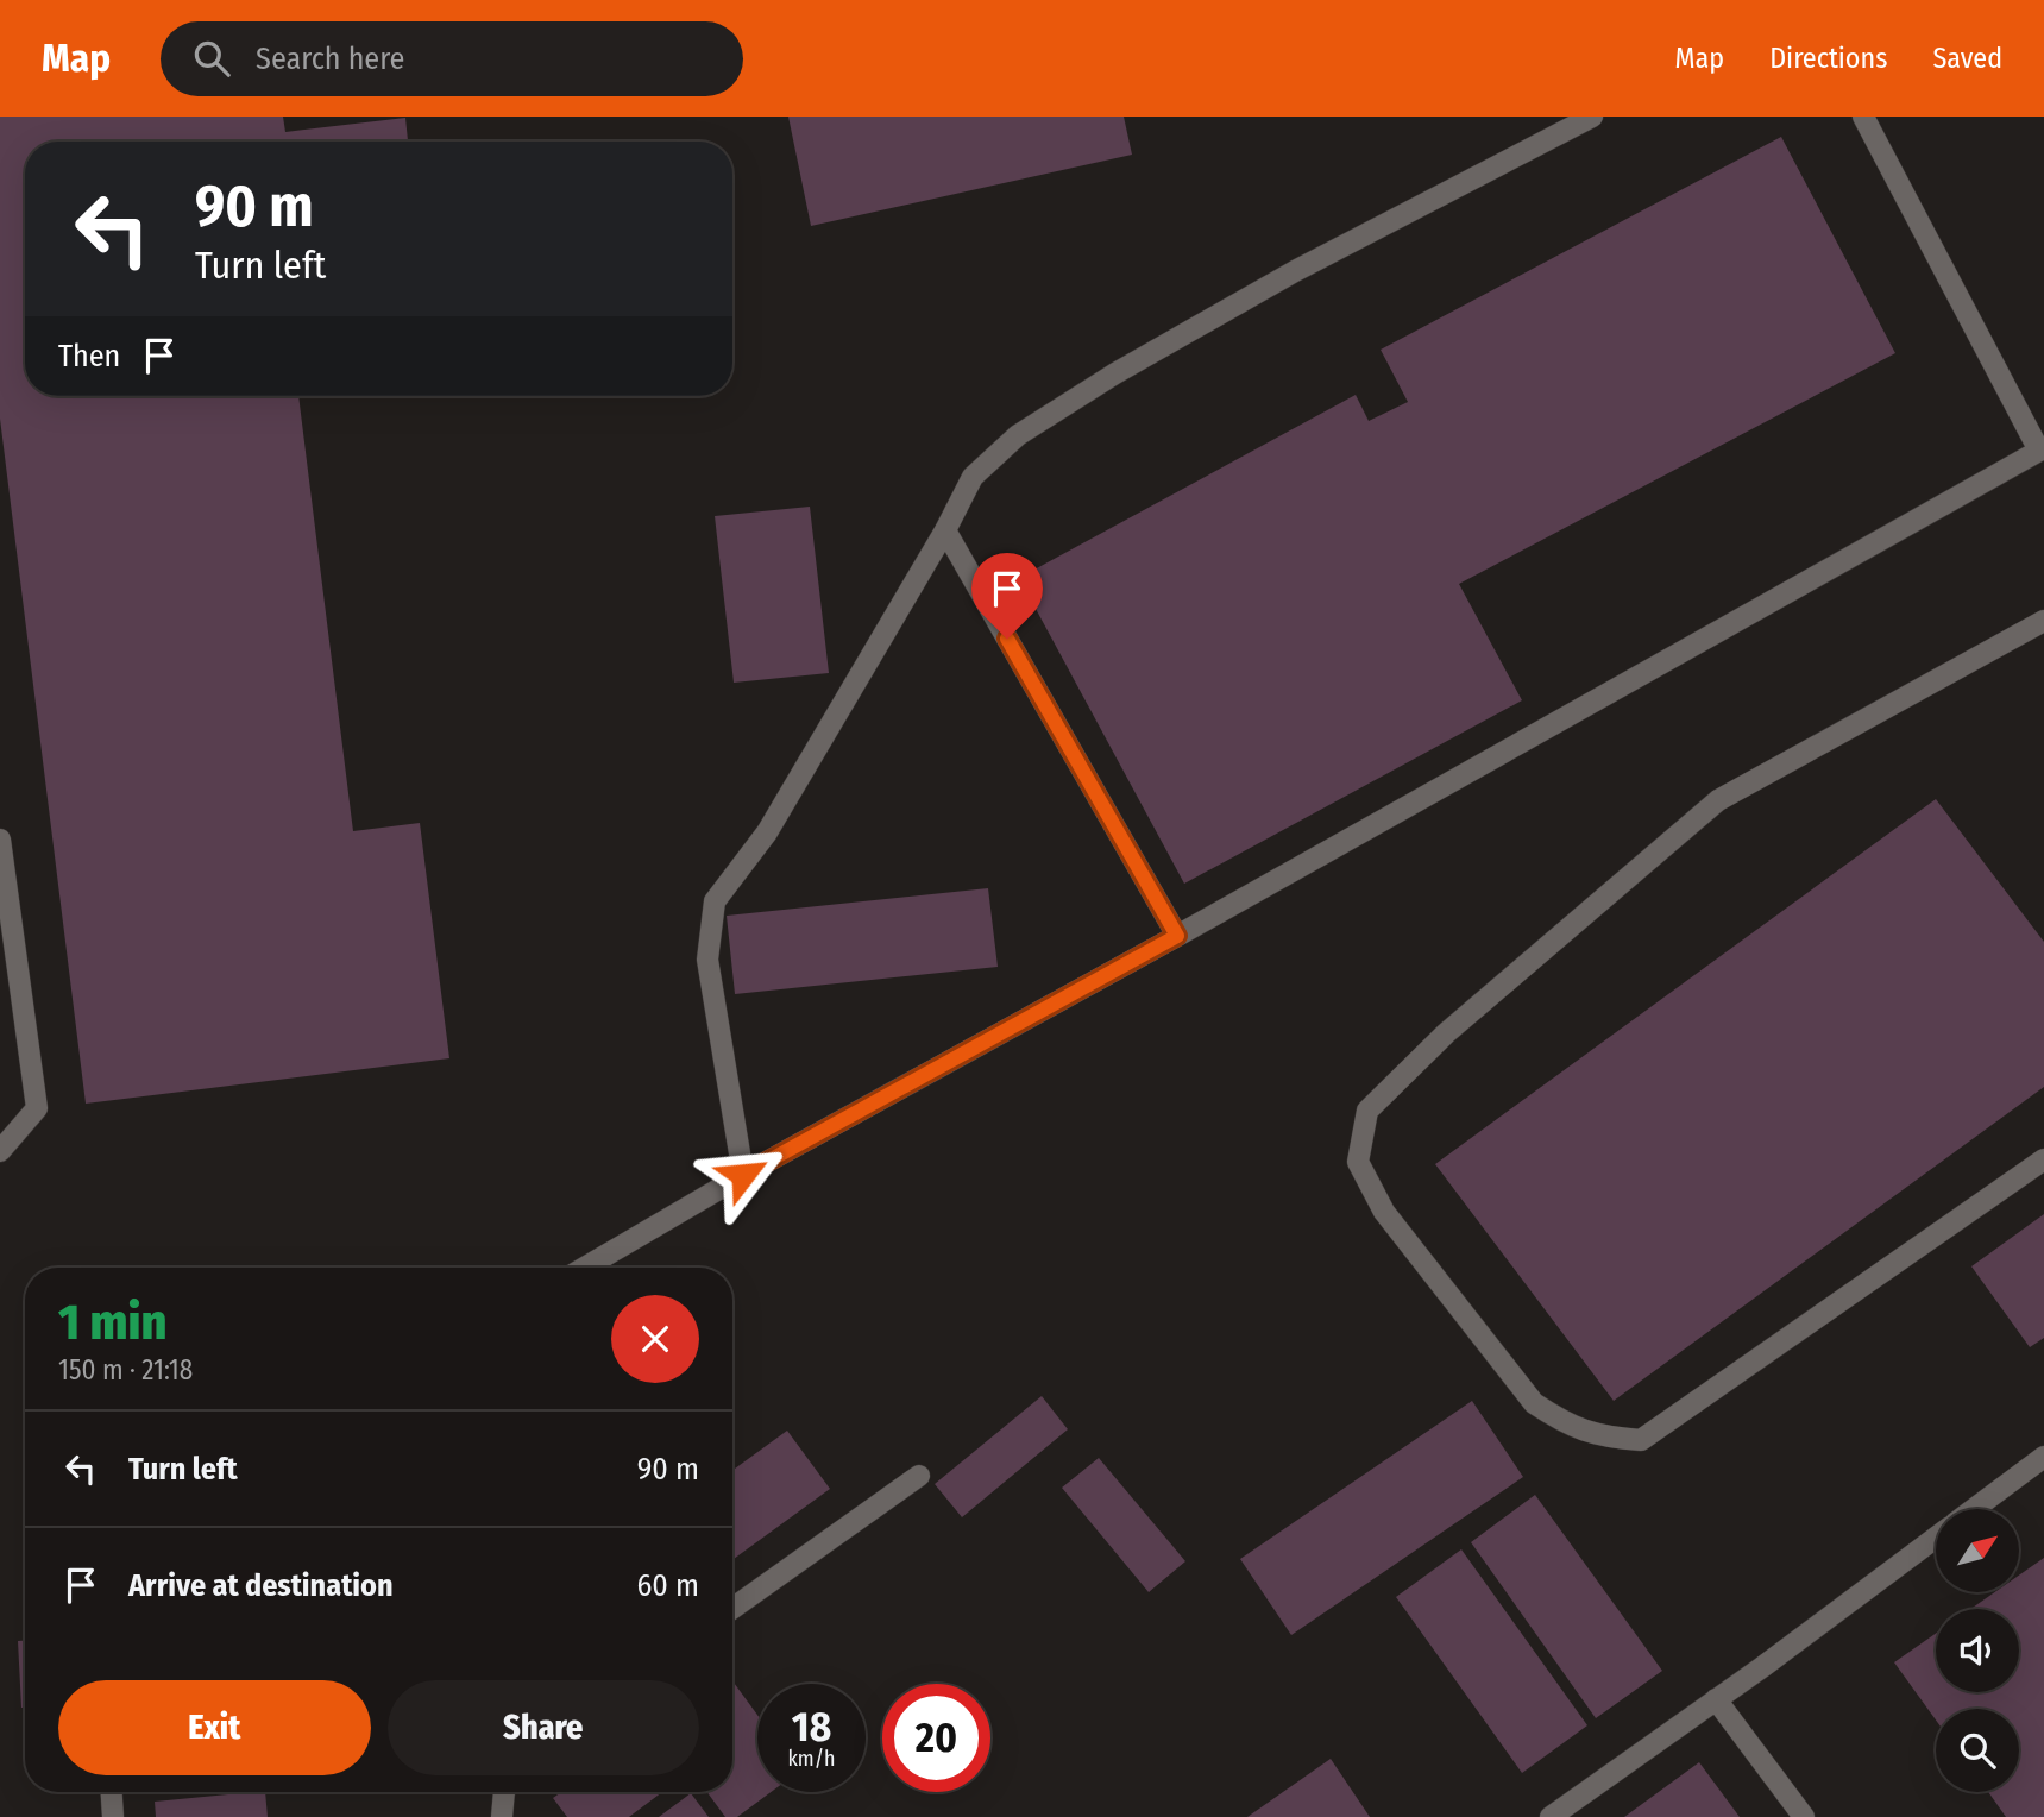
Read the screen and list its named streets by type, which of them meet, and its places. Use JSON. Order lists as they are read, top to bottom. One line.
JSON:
{"north":"top right","page":{"header":"Map","search":"Search here","nav":["Map","Directions","Saved"],"turn":["90 m","Turn left"],"then":"Then","heading":["1 min","150 m · 21:18"],"list":[{"name":"Turn left","value":"90 m"},{"name":"Arrive at destination","value":"60 m"}],"buttons":["Exit","Share"],"speed":"18 km/h","limit":"20"}}
